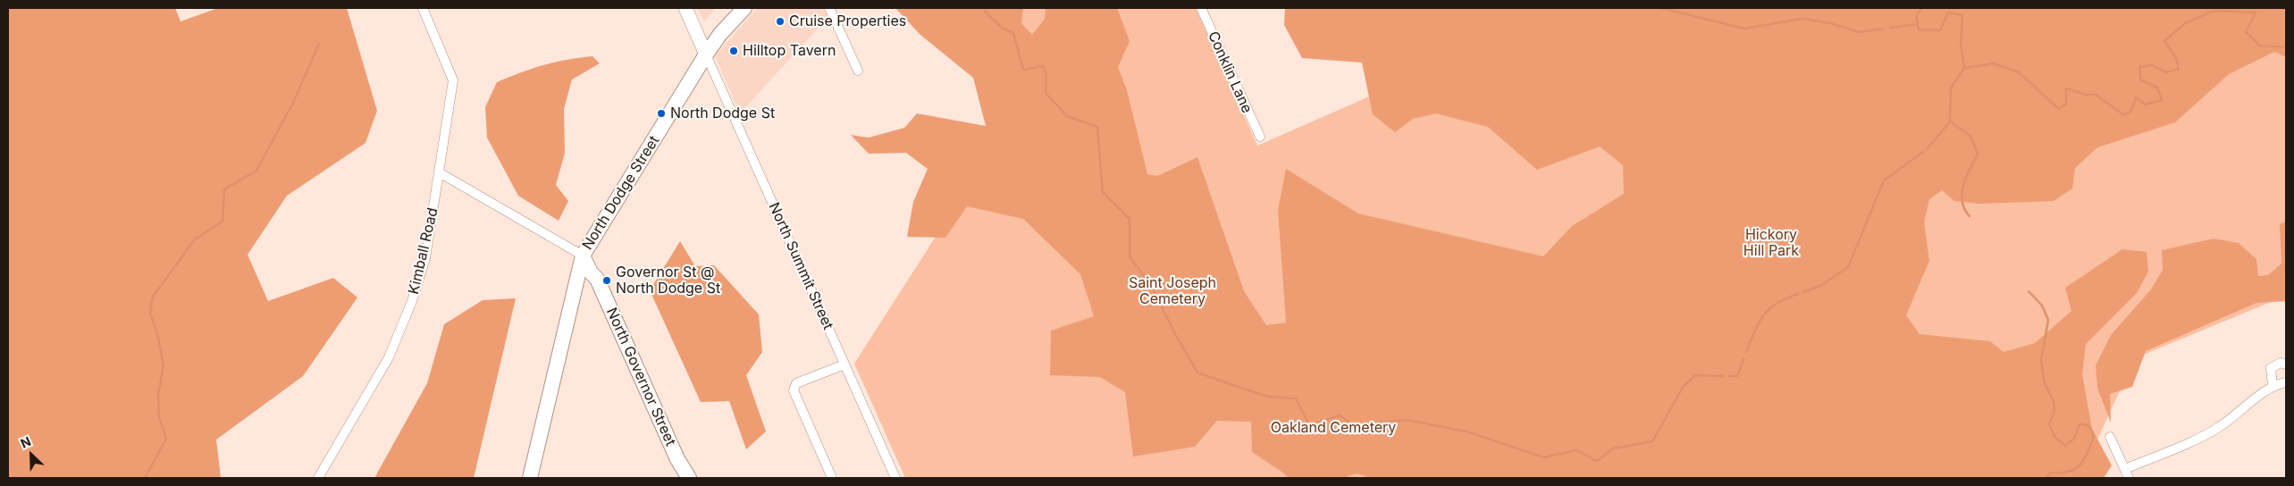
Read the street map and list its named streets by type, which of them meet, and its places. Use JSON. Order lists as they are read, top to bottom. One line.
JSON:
{"streets":{"main road":["North Dodge Street","North Governor Street"],"street":["Conklin Lane","Kimball Road","North Summit Street"]},"crossings":[["North Dodge Street","North Summit Street"],["North Dodge Street","North Governor Street"]],"parks":["Hickory Hill Park","Saint Joseph Cemetery","Oakland Cemetery"],"places":["Cruise Properties","Hilltop Tavern","North Dodge St","Governor St @ North Dodge St"],"north":"top left"}
